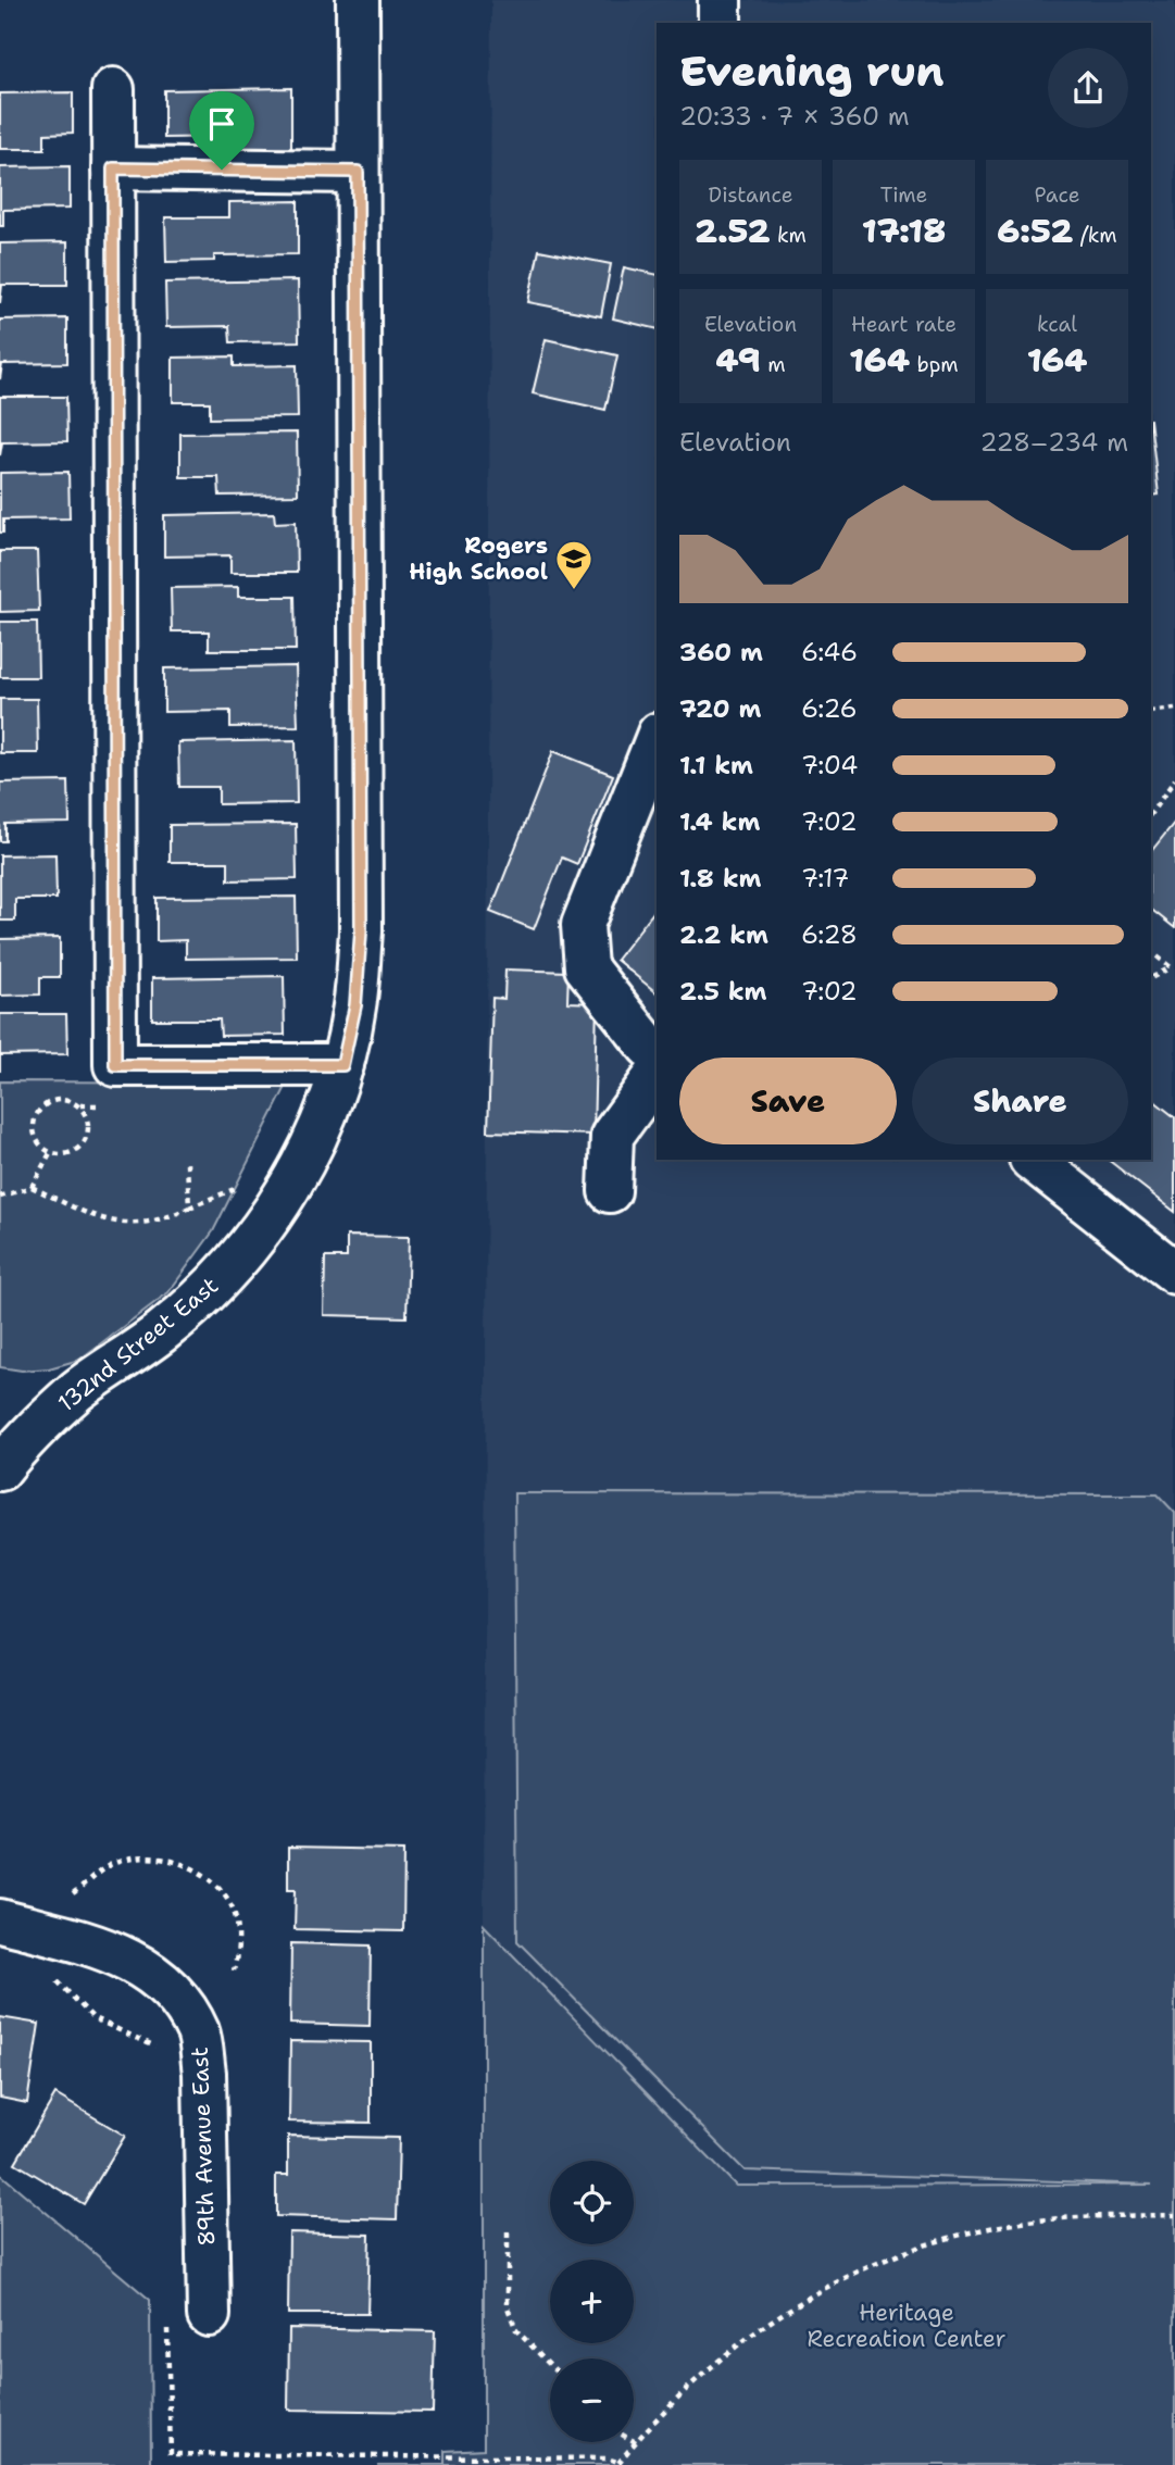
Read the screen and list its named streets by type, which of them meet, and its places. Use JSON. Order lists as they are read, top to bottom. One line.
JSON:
{"streets":{"street":["132nd Street East","89th Avenue East"]},"parks":["Heritage Recreation Center"],"places":{"school or university":["Rogers High School"]},"page":{"heading":["Evening run","20:33 · 7 × 360 m"],"stats":[["Distance","2.52 km"],["Time","17:18"],["Pace","6:52 /km"],["Elevation","49 m"],["Heart rate","164 bpm"],["kcal","164"]],"chart":["Elevation","228–234 m"],"list":[{"name":"360 m","note":"6:46"},{"name":"720 m","note":"6:26"},{"name":"1.1 km","note":"7:04"},{"name":"1.4 km","note":"7:02"},{"name":"1.8 km","note":"7:17"},{"name":"2.2 km","note":"6:28"},{"name":"2.5 km","note":"7:02"}],"buttons":["Save","Share"],"map_buttons":["+","−"]}}
